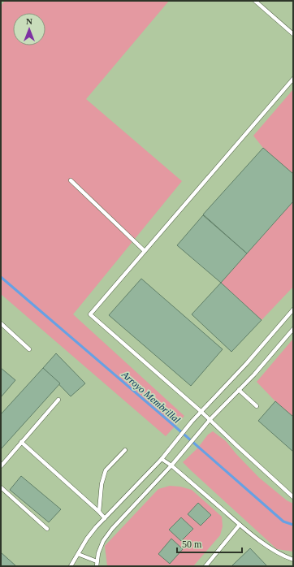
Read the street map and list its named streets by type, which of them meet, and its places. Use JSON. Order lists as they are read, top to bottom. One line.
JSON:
{"water":["Arroyo Membrillal"],"scale_bar":"50 m","north":"top"}
